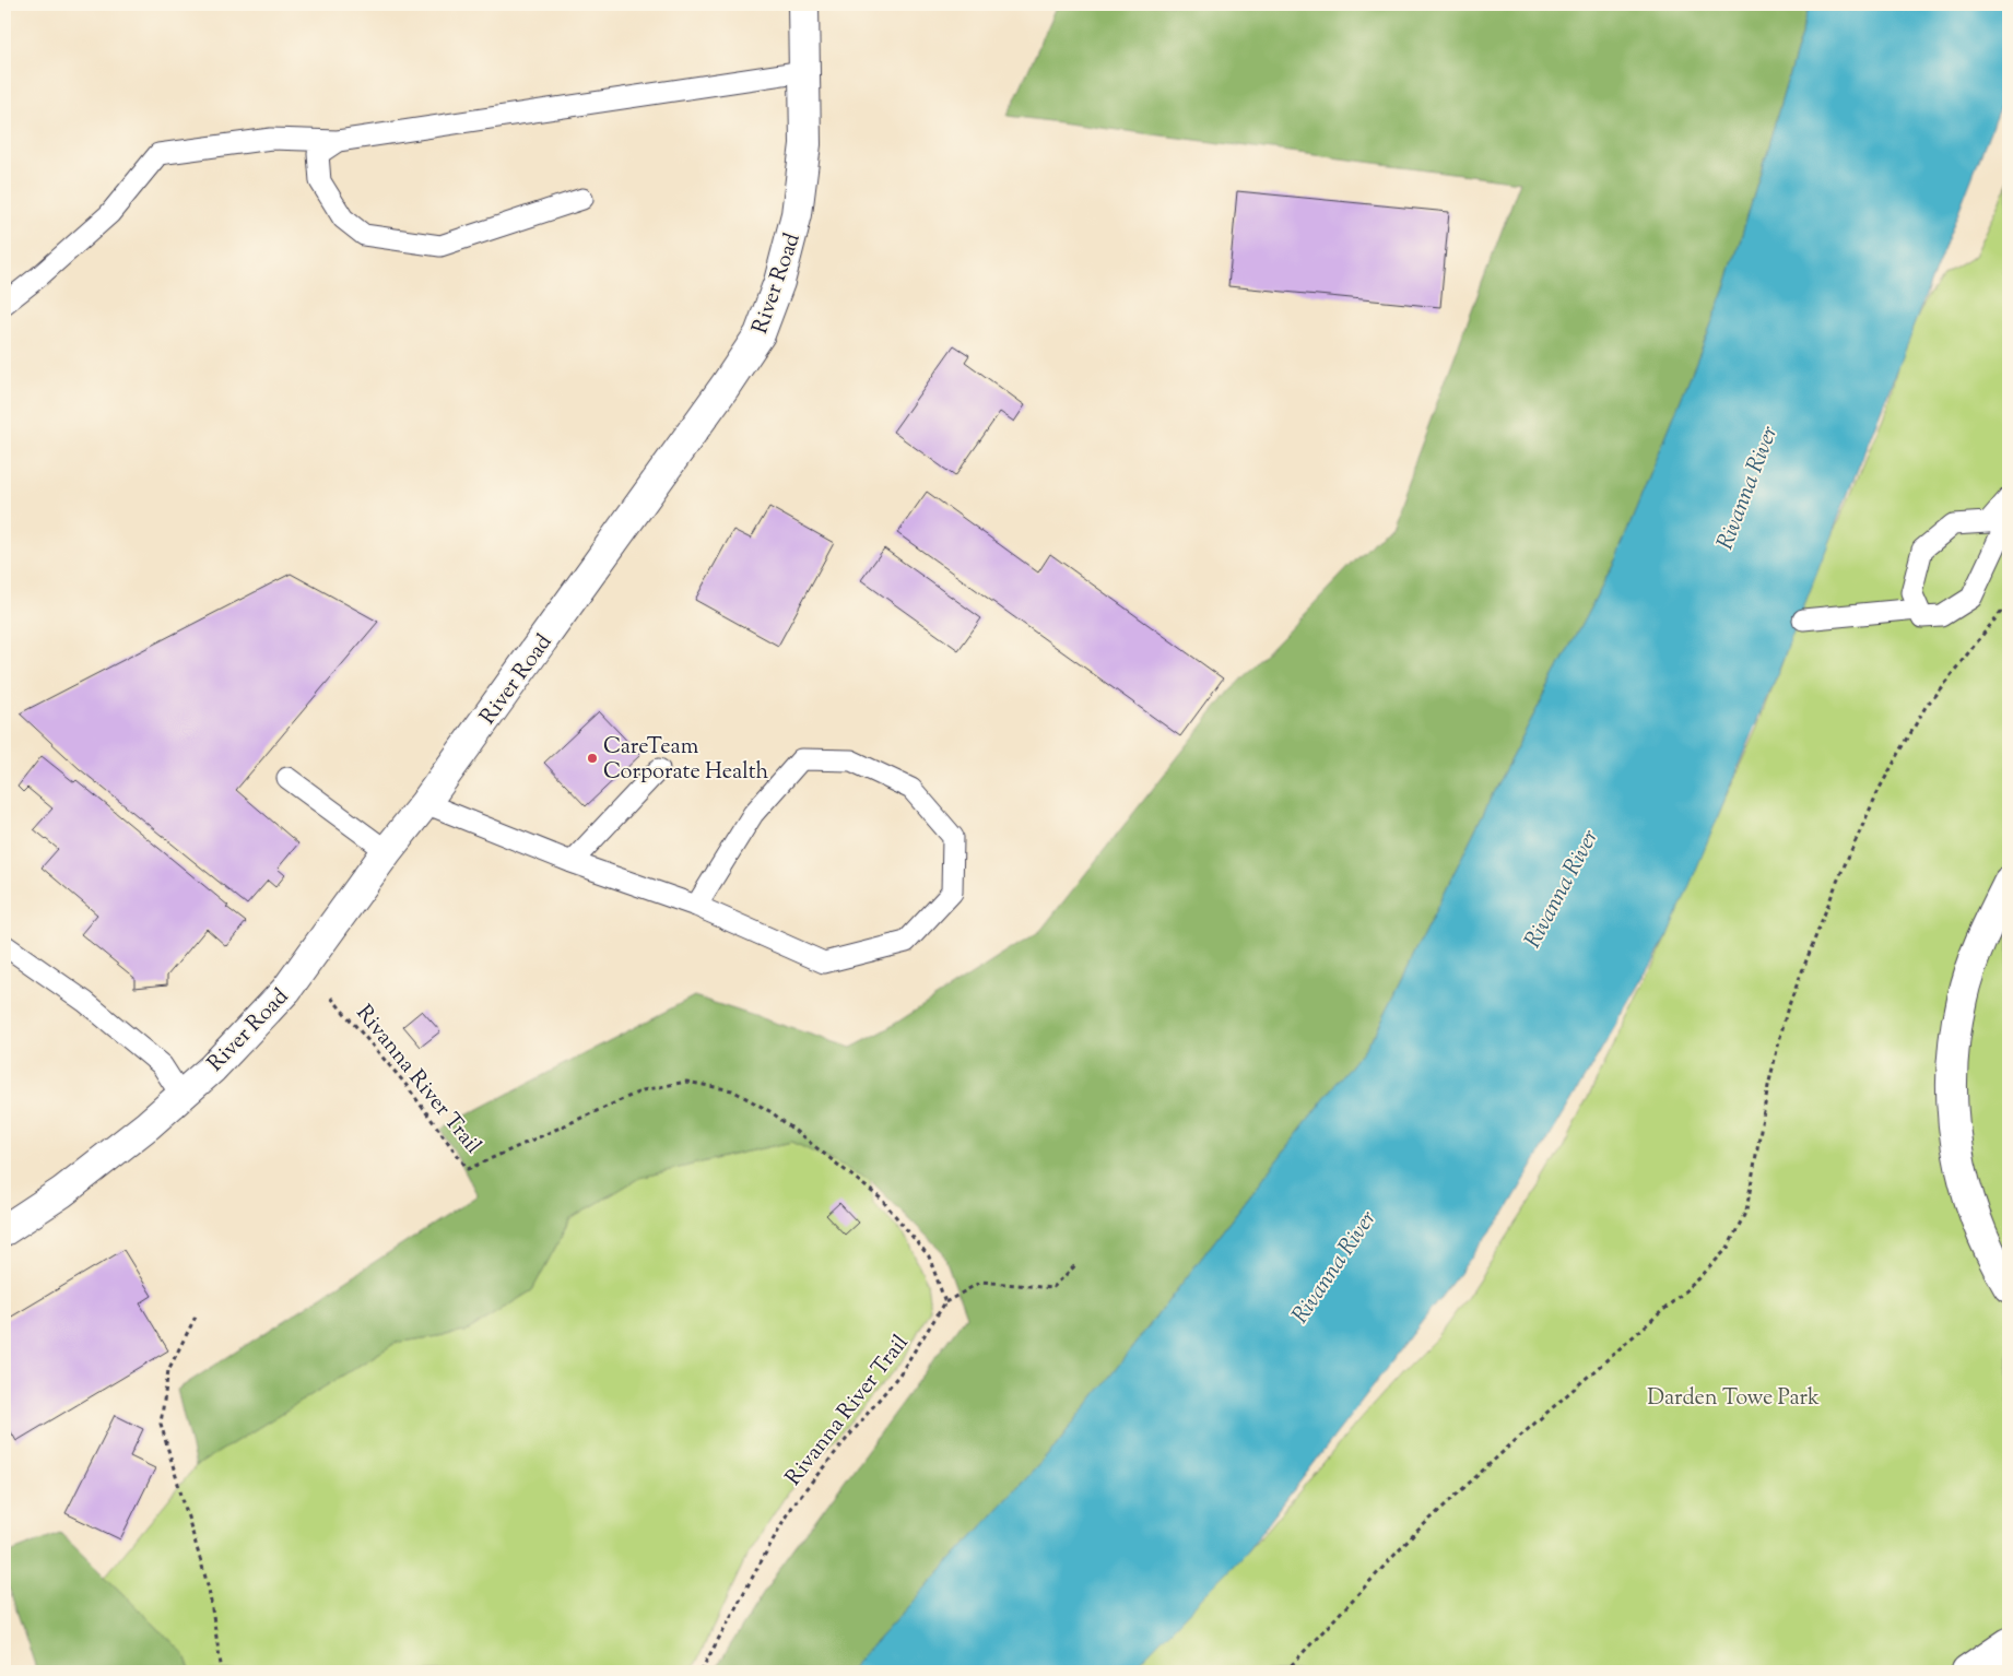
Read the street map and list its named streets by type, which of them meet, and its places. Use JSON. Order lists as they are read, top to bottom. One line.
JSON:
{"streets":{"street":["River Road"],"path":["Rivanna River Trail"]},"water":["Rivanna River"],"parks":["Darden Towe Park"],"places":["CareTeam Corporate Health"]}
